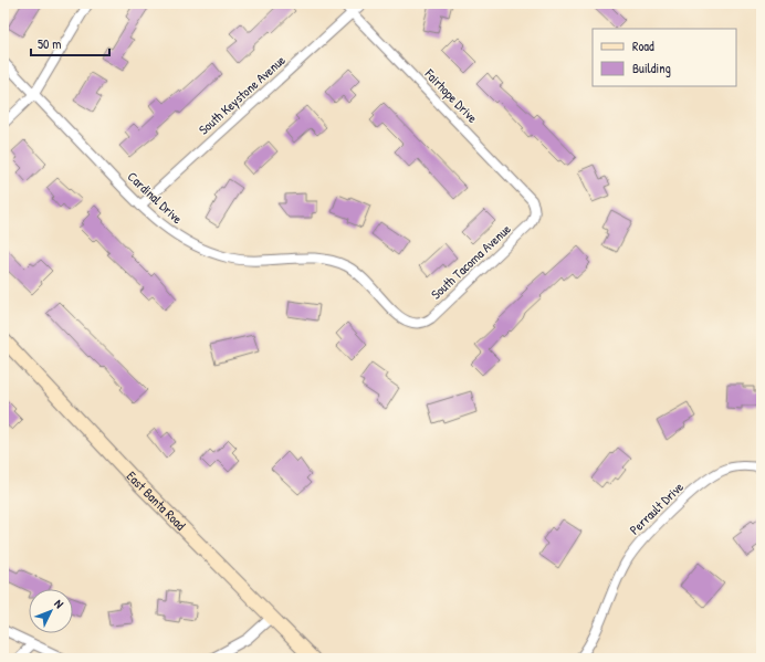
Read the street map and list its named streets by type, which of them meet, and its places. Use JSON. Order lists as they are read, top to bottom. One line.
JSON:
{"streets":{"street":["South Keystone Avenue","Fairhope Drive","Cardinal Drive","South Tacoma Avenue","East Banta Road","Perrault Drive"]},"crossings":[["South Keystone Avenue","Fairhope Drive"],["South Keystone Avenue","Cardinal Drive"],["Fairhope Drive","South Tacoma Avenue"],["Cardinal Drive","South Tacoma Avenue"]],"legend":["Road","Building"],"scale_bar":"50 m","north":"top right"}
